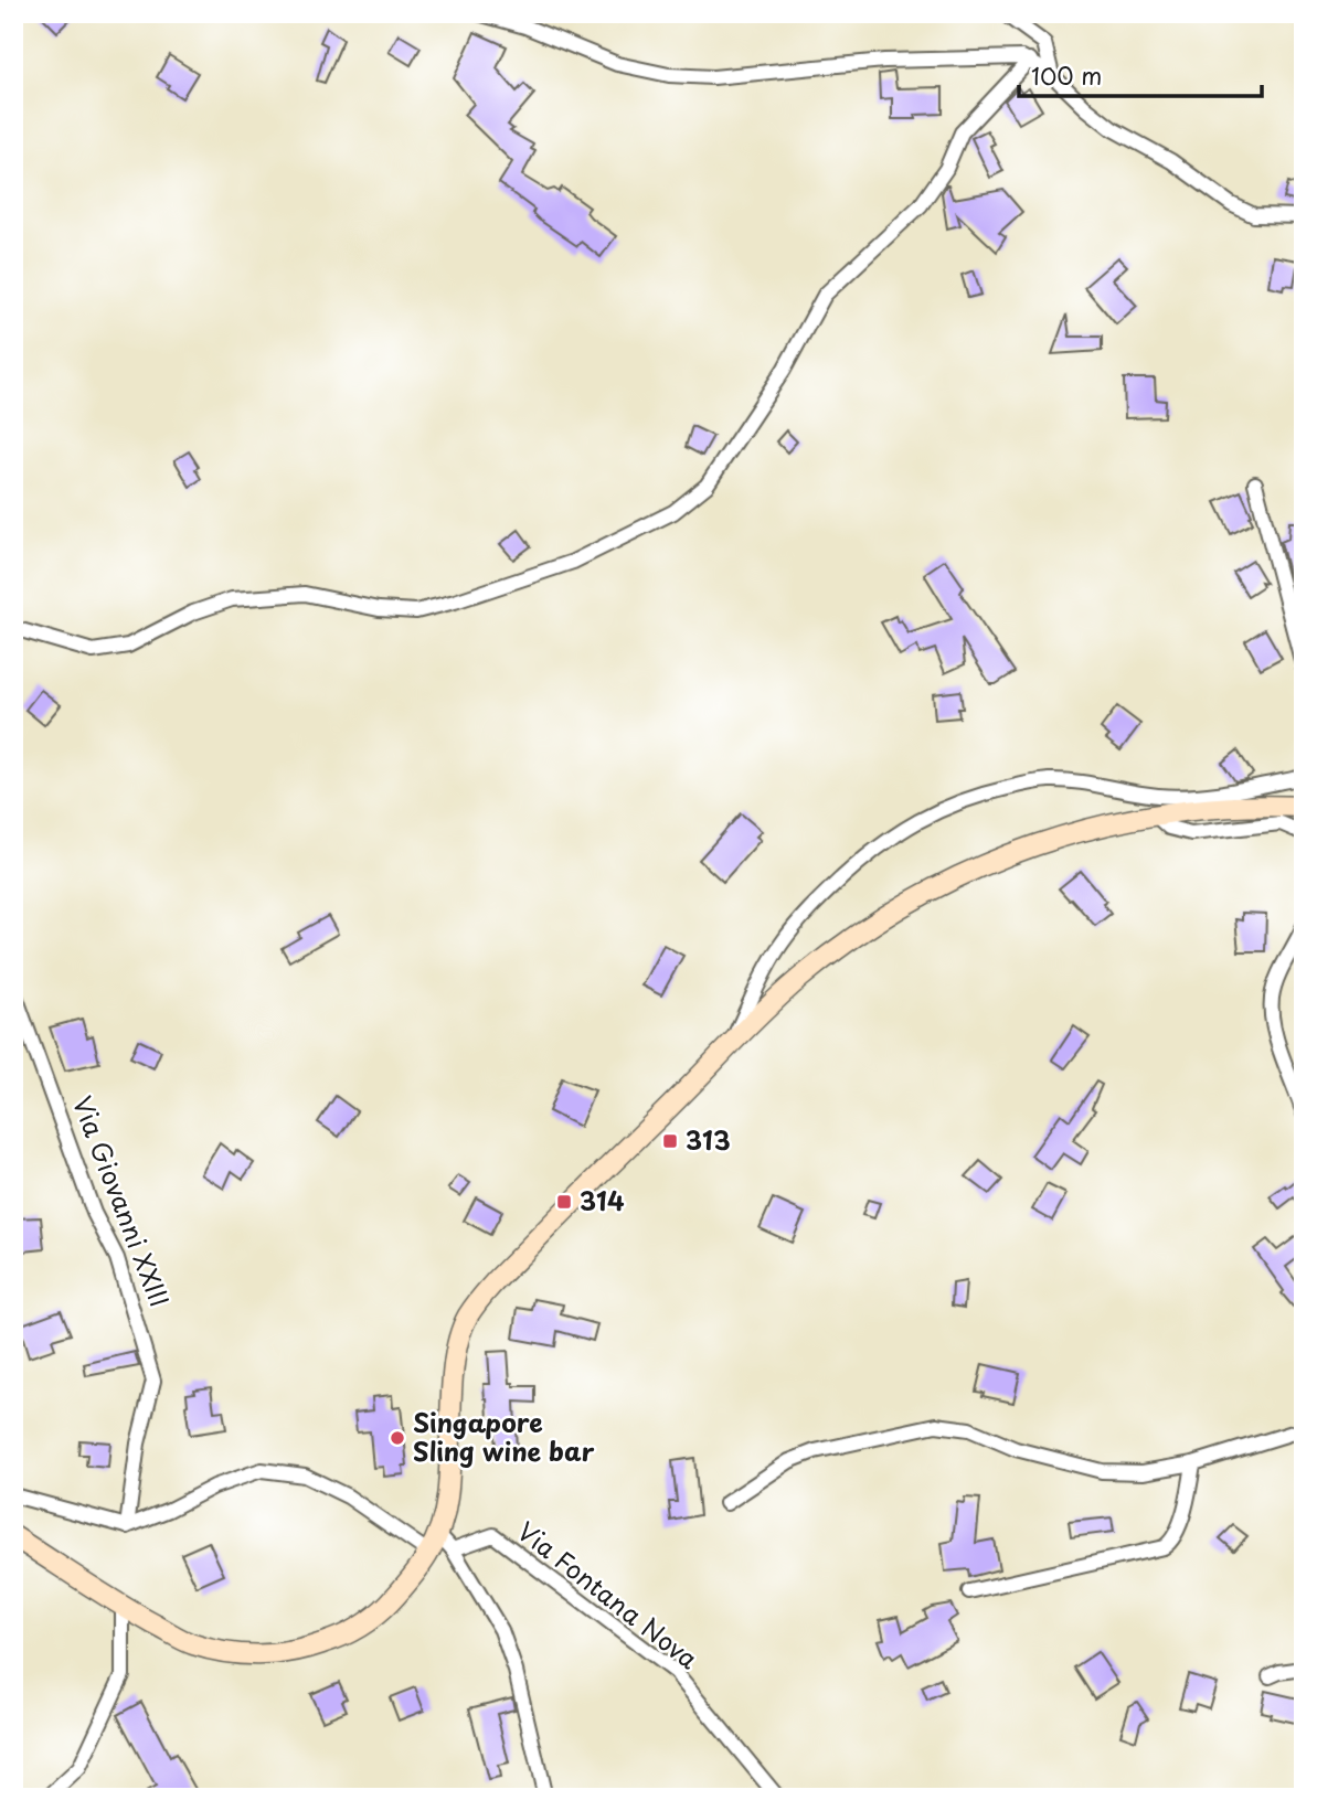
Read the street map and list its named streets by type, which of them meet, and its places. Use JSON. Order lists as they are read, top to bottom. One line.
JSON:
{"streets":{"street":["Via Giovanni XXIII","Via Fontana Nova"]},"places":{"transit":["313","314"],"other":["Singapore Sling wine bar"]},"scale_bar":"100 m"}
